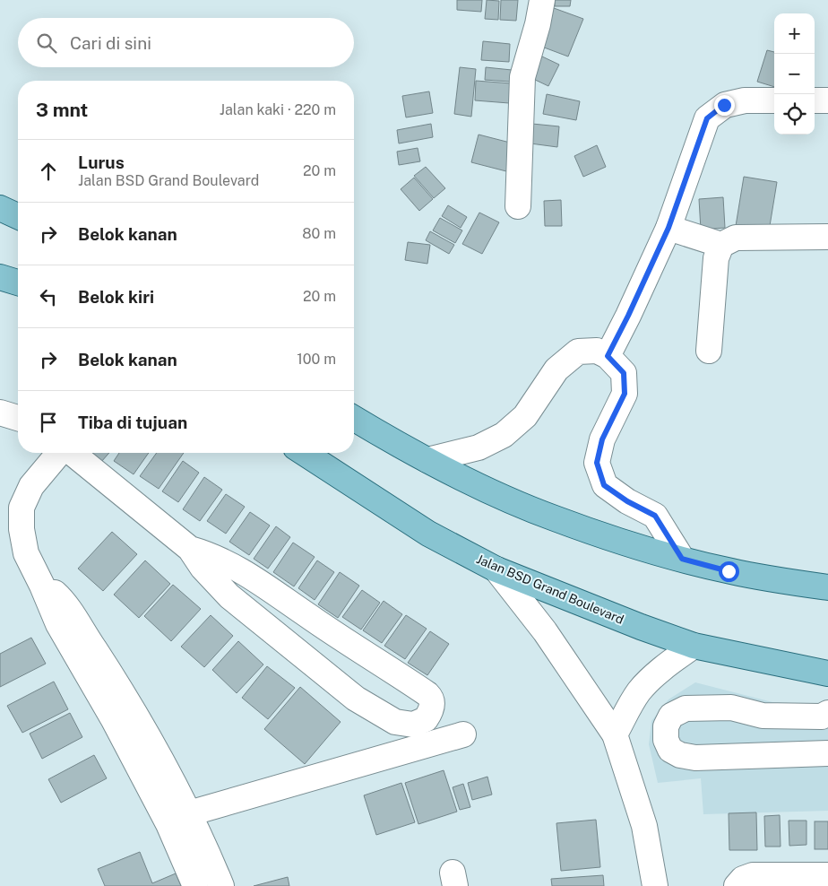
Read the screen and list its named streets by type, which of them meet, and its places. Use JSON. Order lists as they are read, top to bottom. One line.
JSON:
{"streets":{"main road":["Jalan BSD Grand Boulevard"]},"page":{"map_buttons":["+","−"],"search":"Cari di sini","heading":["3 mnt","Jalan kaki · 220 m"],"list":[["Lurus","Jalan BSD Grand Boulevard","20 m"],["Belok kanan","80 m"],["Belok kiri","20 m"],["Belok kanan","100 m"],"Tiba di tujuan"]}}
